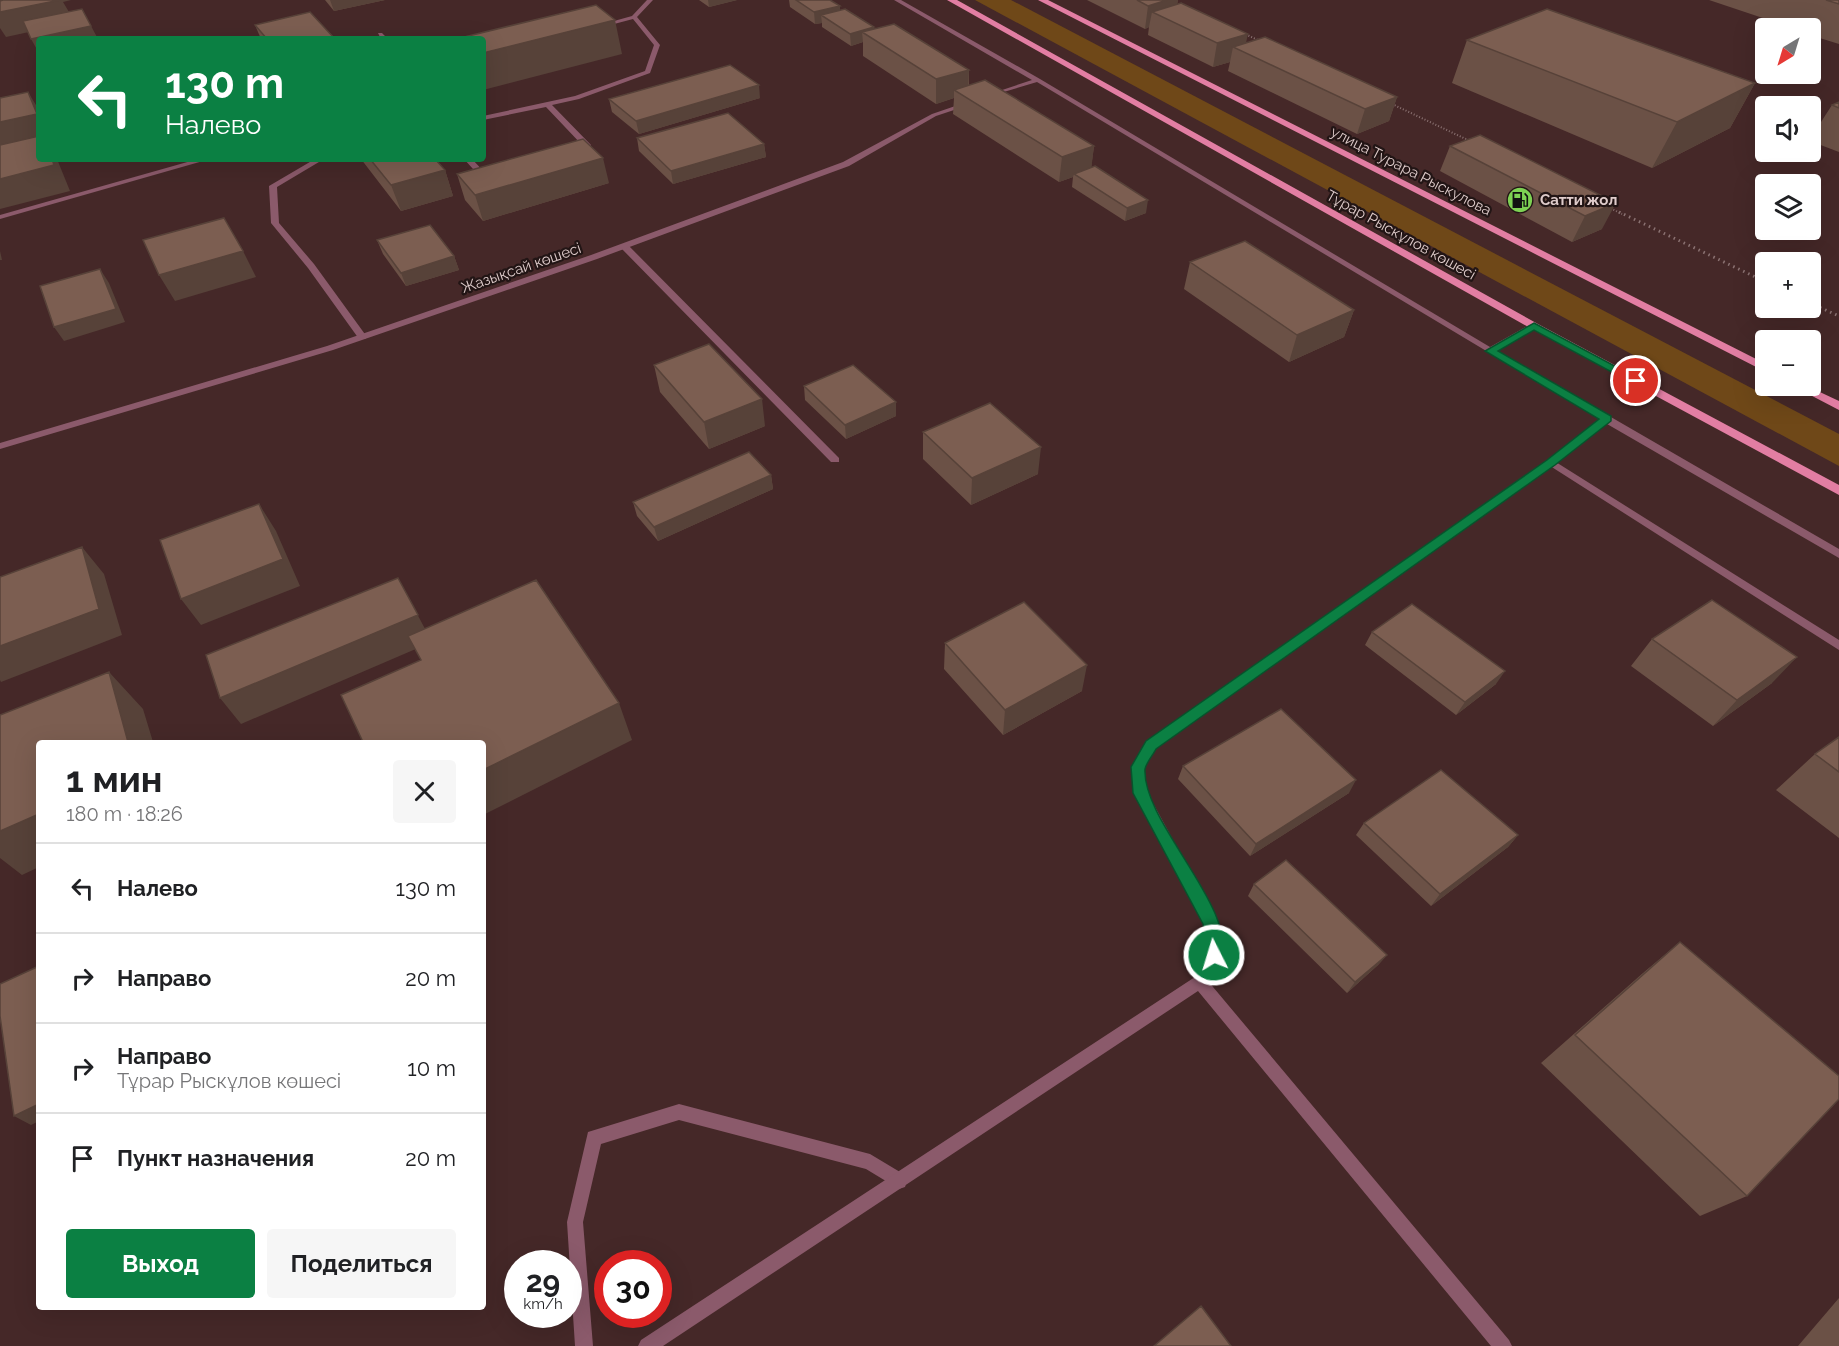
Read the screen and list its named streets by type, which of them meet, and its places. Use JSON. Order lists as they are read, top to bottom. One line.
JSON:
{"streets":{"main road":["улица Турара Рыскулова","Тұрар Рыскұлов көшесі"],"street":["Жазықсай көшесі"]},"places":{"fuel station":["Сатти жол"]},"north":"bottom left","page":{"map_buttons":["+","−"],"turn":["130 m","Налево"],"heading":["1 мин","180 m · 18:26"],"list":[{"name":"Налево","value":"130 m"},{"name":"Направо","value":"20 m"},{"name":"Направо","note":"Тұрар Рыскұлов көшесі","value":"10 m"},{"name":"Пункт назначения","value":"20 m"}],"buttons":["Выход","Поделиться"],"speed":"29 km/h","limit":"30"}}
